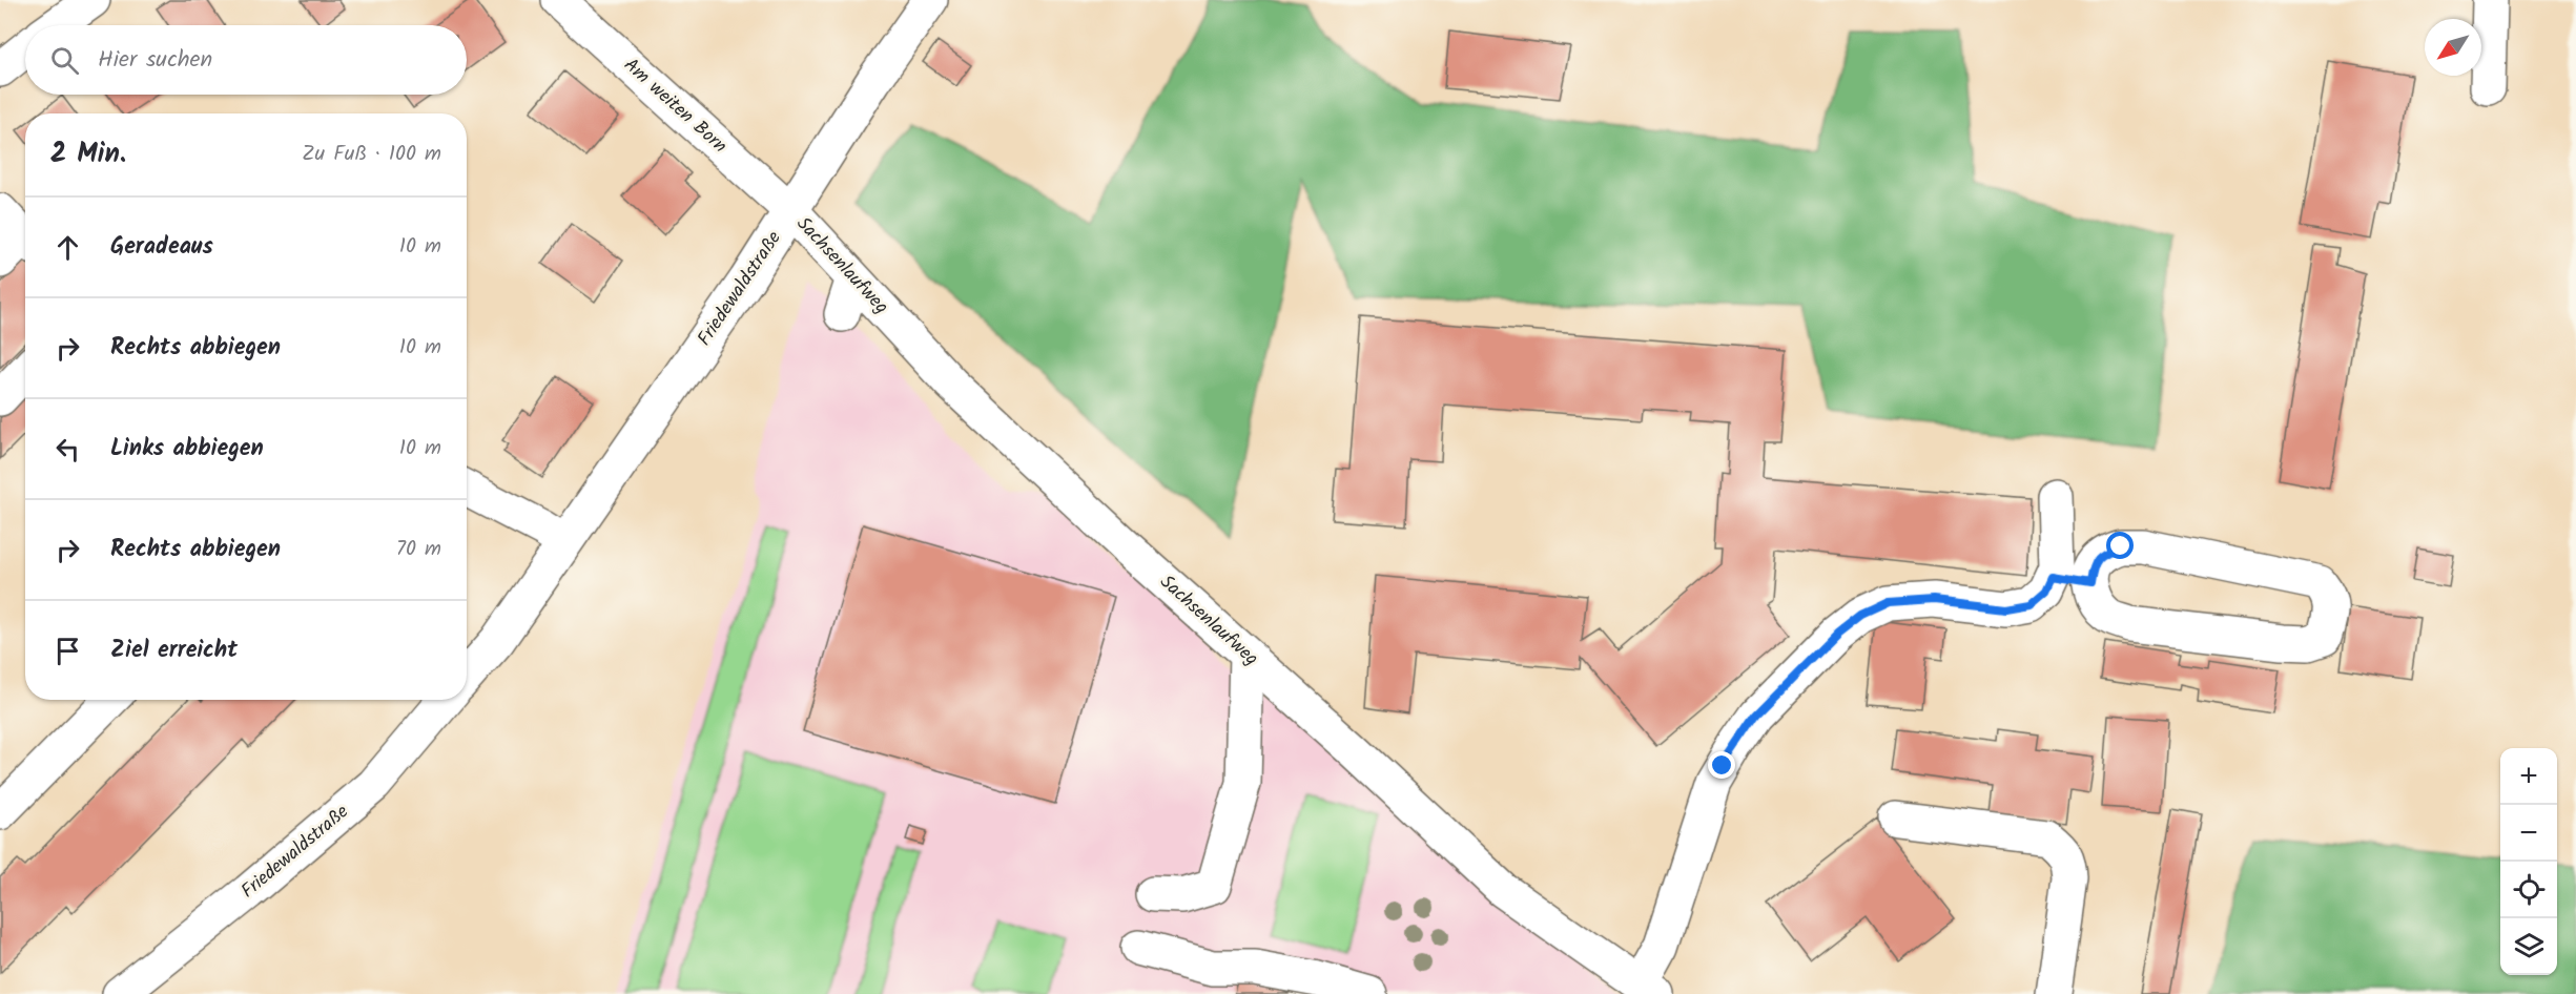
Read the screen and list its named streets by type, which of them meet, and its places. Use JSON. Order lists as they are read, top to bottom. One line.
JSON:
{"streets":{"street":["Am weiten Born","Sachsenlaufweg","Friedewaldstraße"]},"crossings":[["Am weiten Born","Sachsenlaufweg"],["Am weiten Born","Friedewaldstraße"],["Sachsenlaufweg","Friedewaldstraße"]],"north":"bottom left","page":{"search":"Hier suchen","heading":["2 Min.","Zu Fuß · 100 m"],"list":[["Geradeaus","10 m"],["Rechts abbiegen","10 m"],["Links abbiegen","10 m"],["Rechts abbiegen","70 m"],"Ziel erreicht"],"map_buttons":["+","−"]}}
